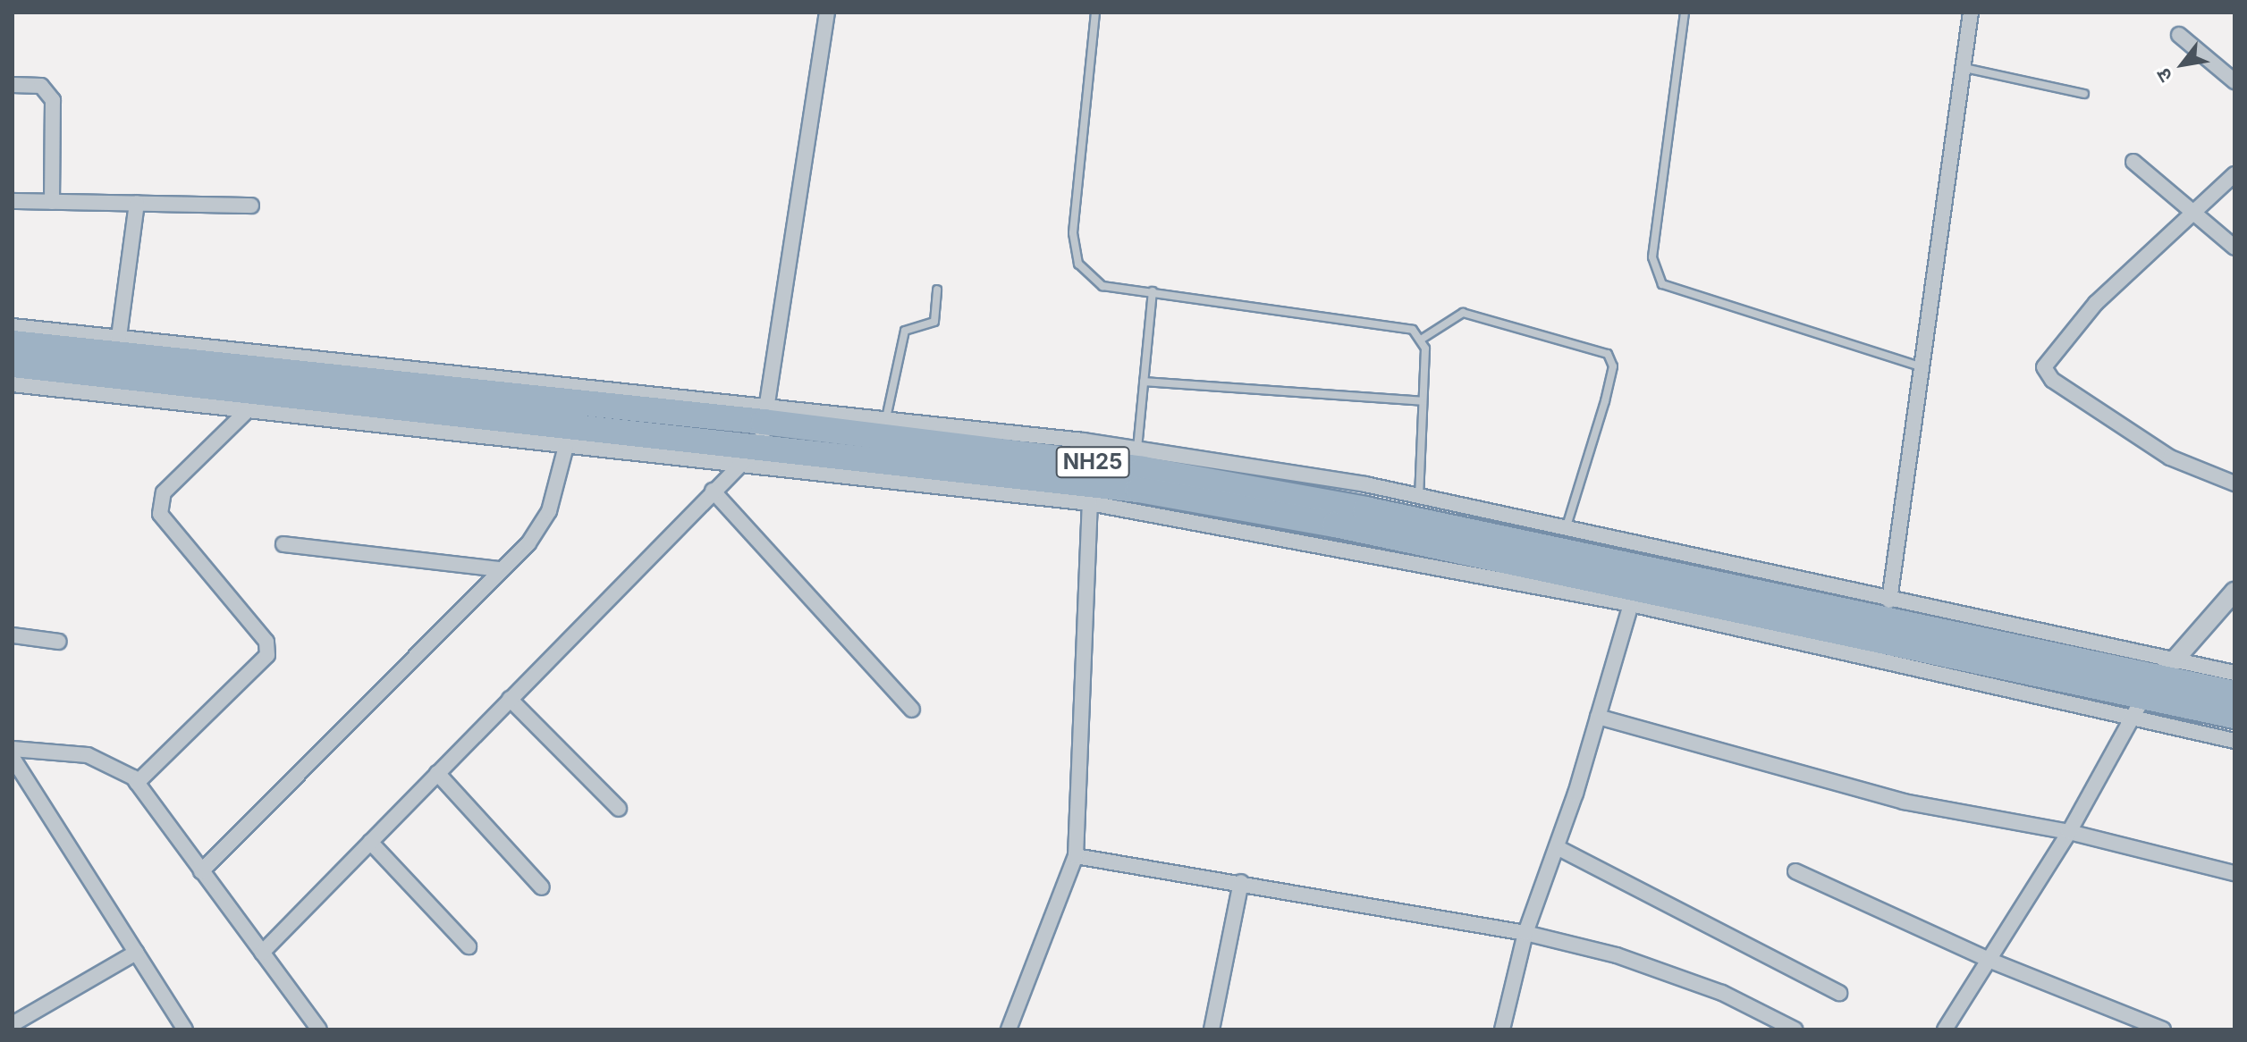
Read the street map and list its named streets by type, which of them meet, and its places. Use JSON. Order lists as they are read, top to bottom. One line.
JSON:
{"streets":{"highway":["NH25"]},"north":"bottom left"}
